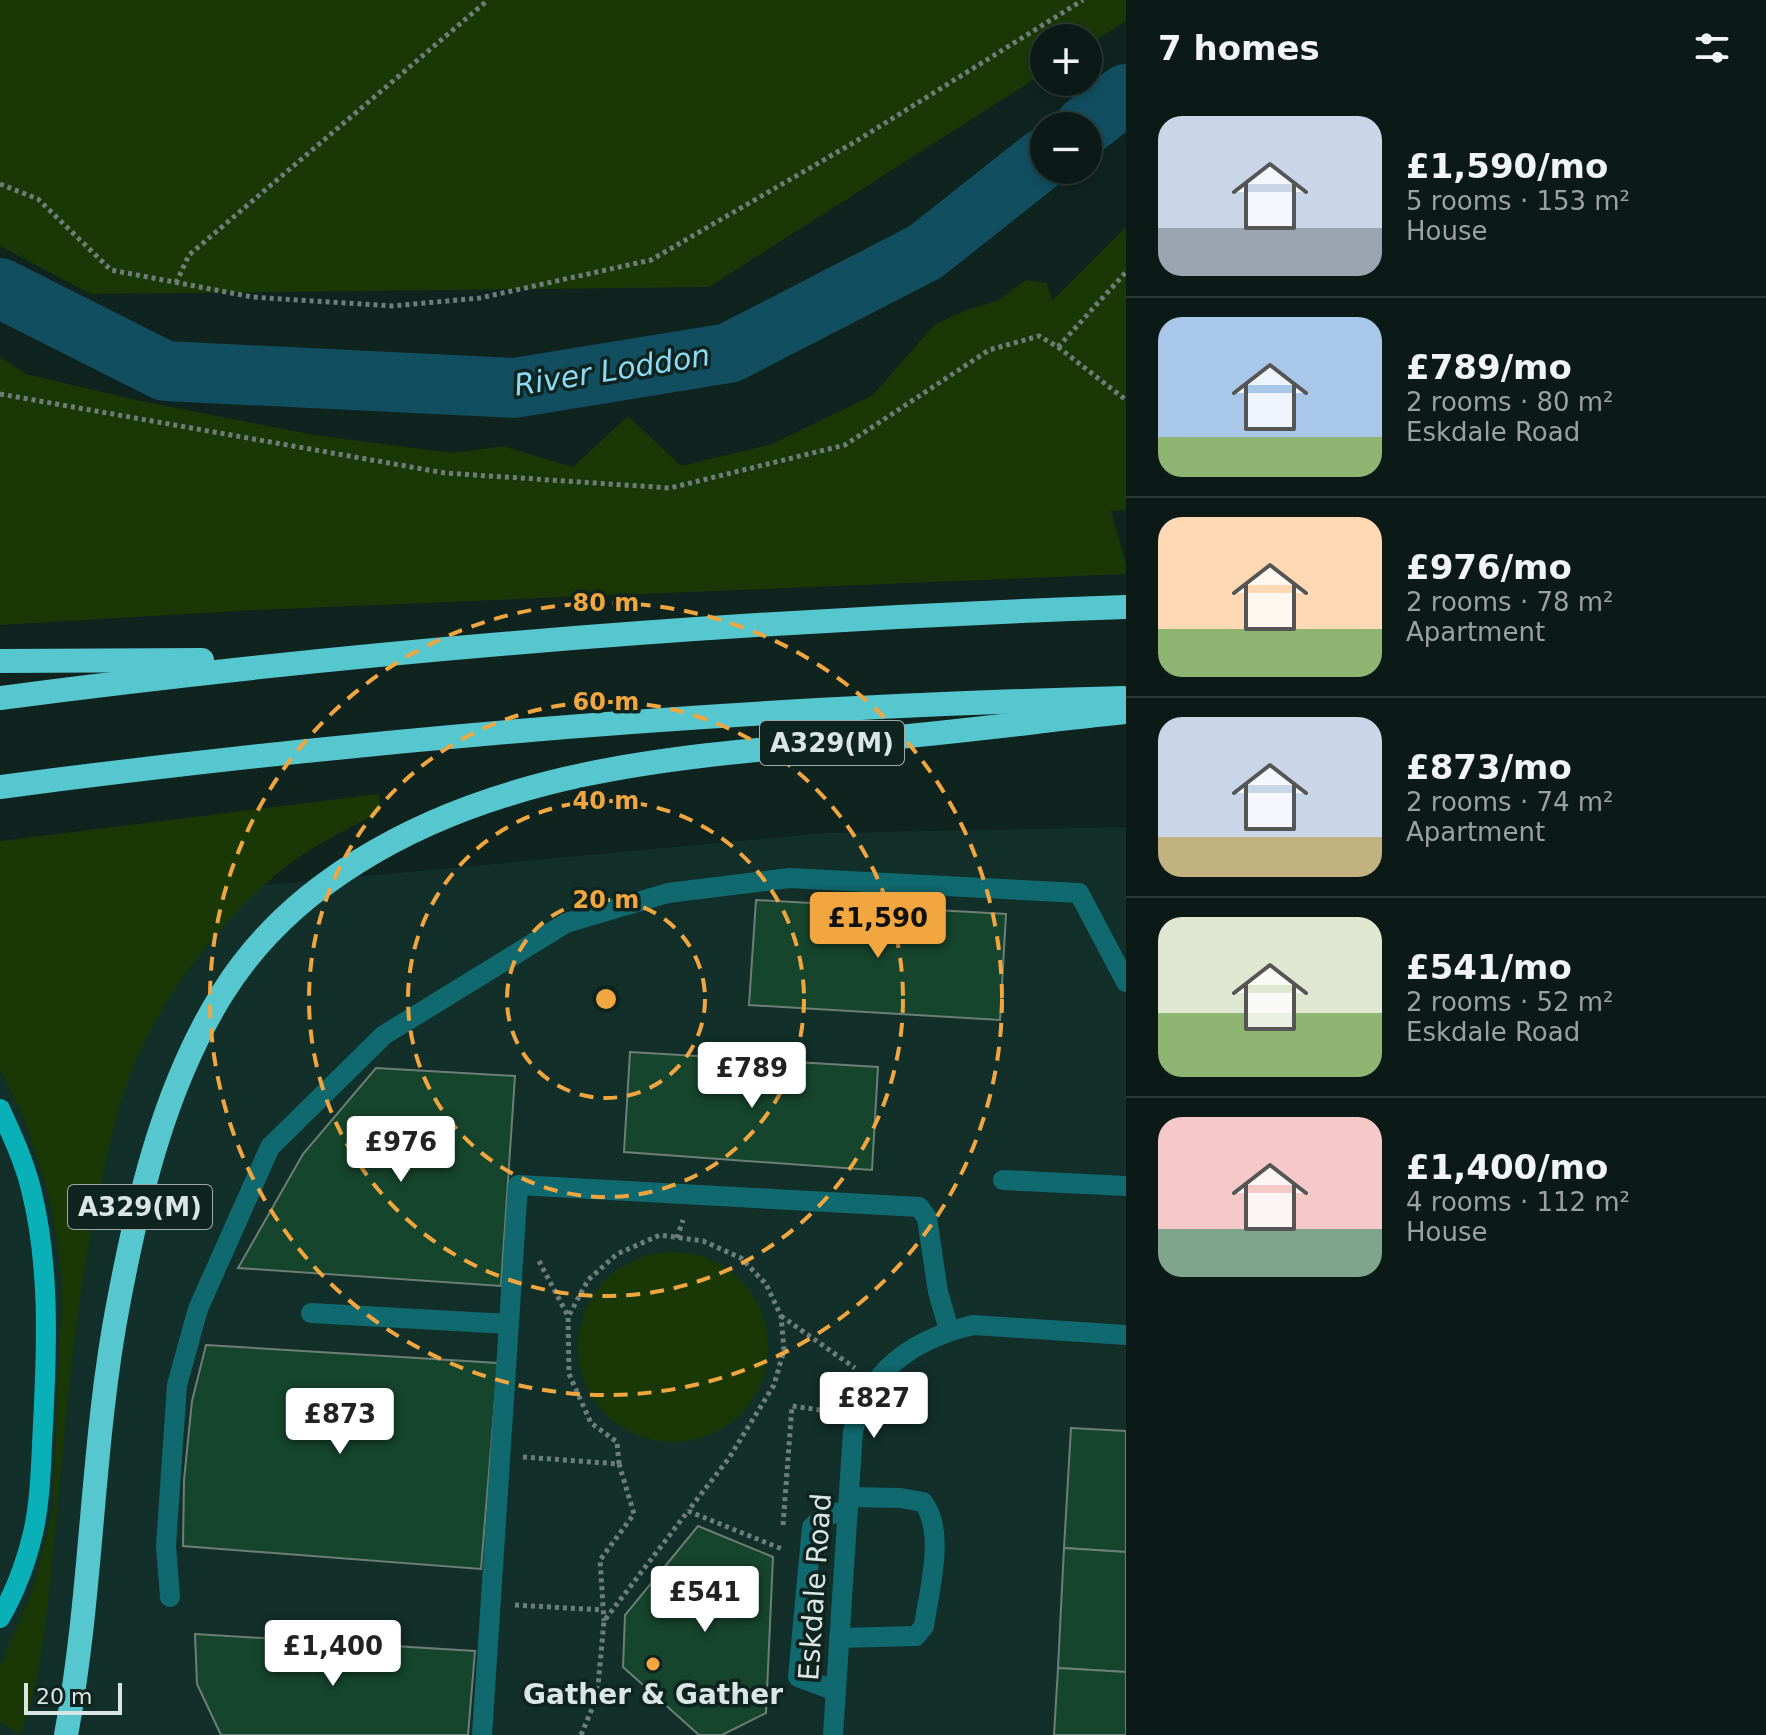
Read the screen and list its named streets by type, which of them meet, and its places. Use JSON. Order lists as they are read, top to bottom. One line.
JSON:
{"streets":{"highway":["A329(M)"],"street":["Eskdale Road"]},"water":["River Loddon"],"places":["Gather & Gather"],"scale_bar":"20 m","page":{"heading":"7 homes","map_buttons":["+","−"],"list":[{"name":"£1,590/mo","note":"5 rooms · 153 m² · House"},{"name":"£789/mo","note":"2 rooms · 80 m² · Eskdale Road"},{"name":"£976/mo","note":"2 rooms · 78 m² · Apartment"},{"name":"£873/mo","note":"2 rooms · 74 m² · Apartment"},{"name":"£541/mo","note":"2 rooms · 52 m² · Eskdale Road"},{"name":"£1,400/mo","note":"4 rooms · 112 m² · House"}],"price":["£1,590","£789","£976","£827","£873","£541","£1,400"],"scale":"20 m"},"rings":["80 m","60 m","40 m","20 m"]}
